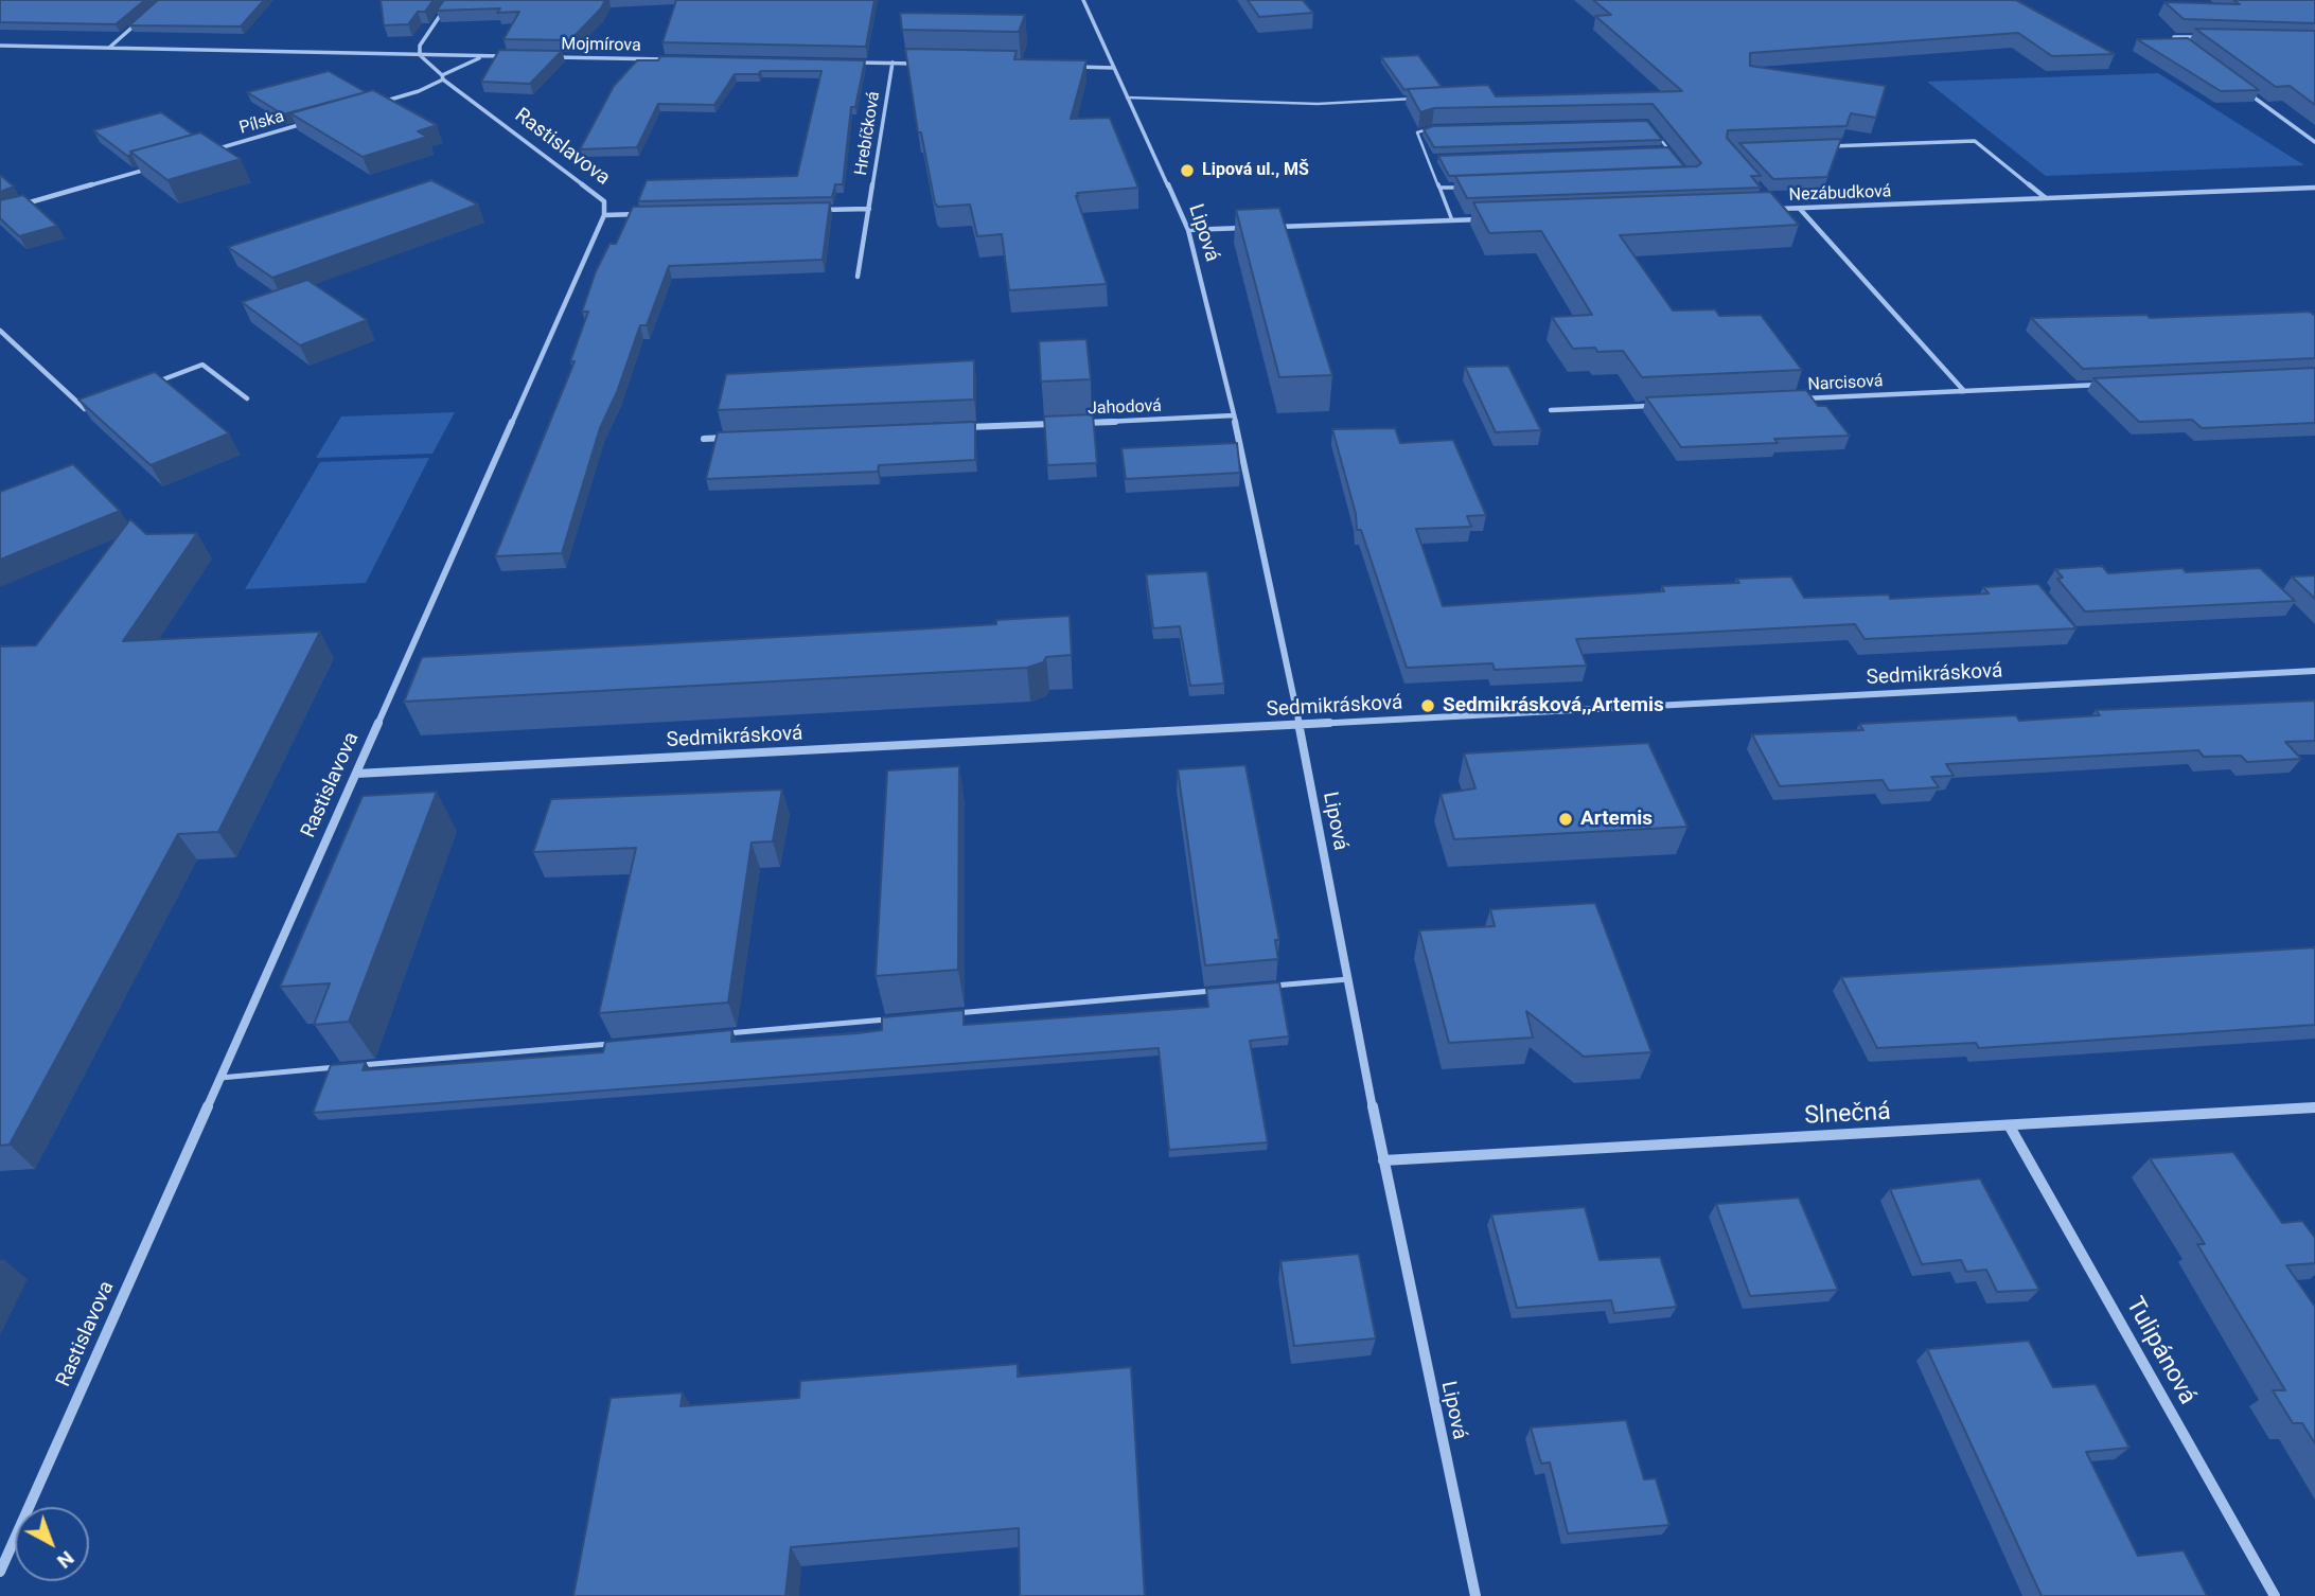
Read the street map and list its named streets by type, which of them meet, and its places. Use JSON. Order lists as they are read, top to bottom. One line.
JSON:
{"streets":{"street":["Mojmírova","Pílska","Hrebíčková","Rastislavova","Nezábudková","Lipová","Narcisová","Jahodová","Sedmikrásková","Slnečná","Tulipánová"]},"crossings":[["Rastislavova","Sedmikrásková"],["Lipová","Jahodová"],["Lipová","Sedmikrásková"],["Lipová","Slnečná"],["Slnečná","Tulipánová"]],"places":["Lipová ul., MŠ","Sedmikrásková,,Artemis","Artemis"],"north":"bottom right"}
